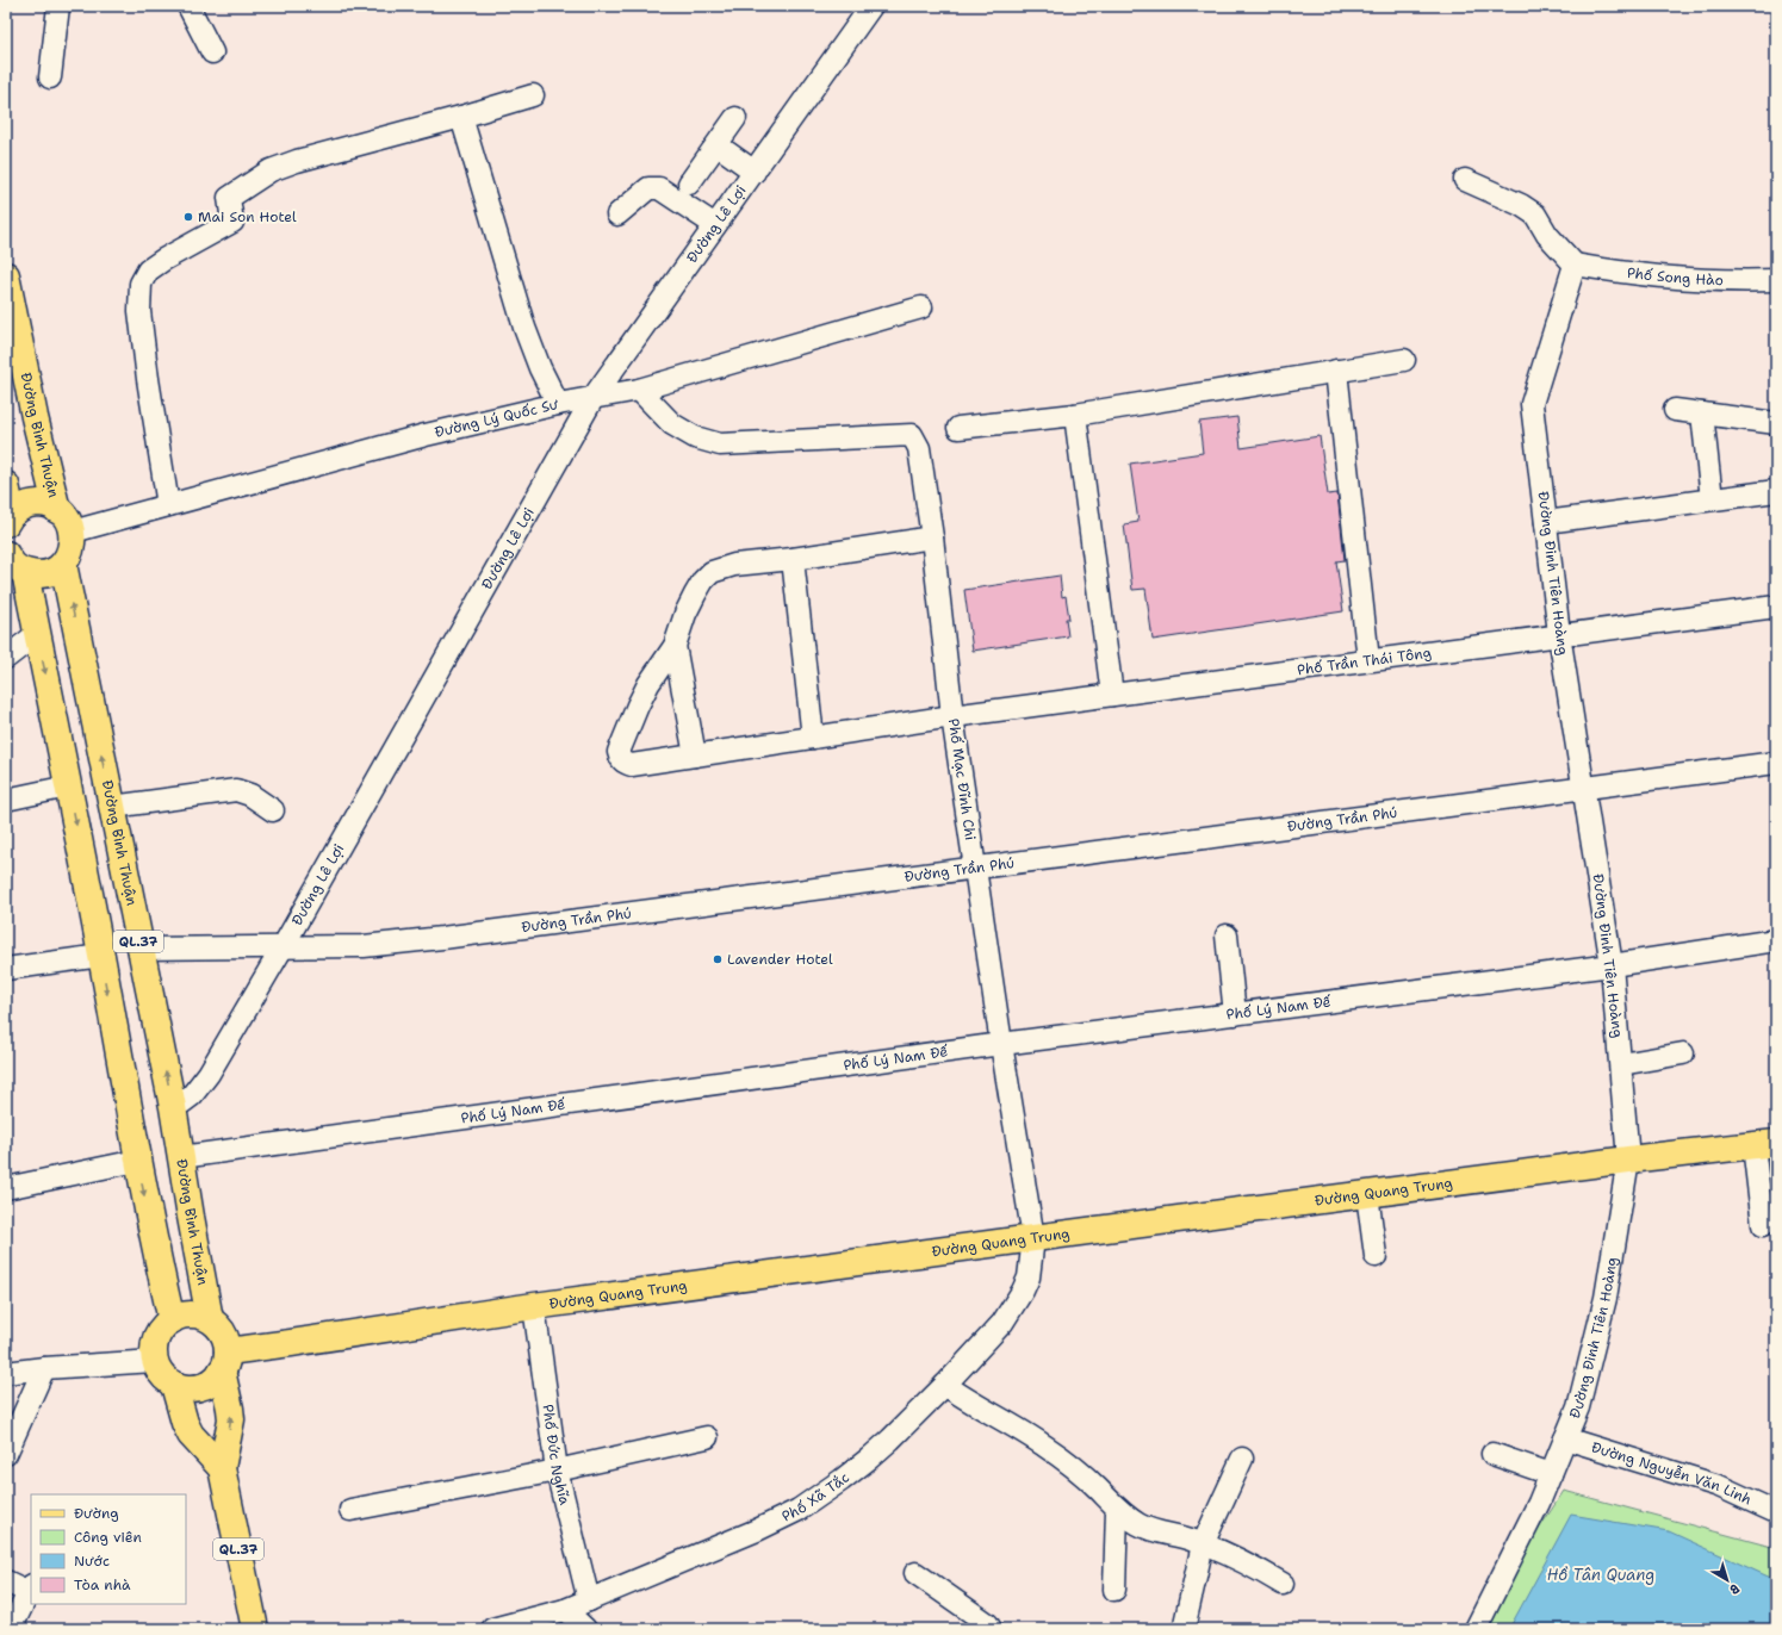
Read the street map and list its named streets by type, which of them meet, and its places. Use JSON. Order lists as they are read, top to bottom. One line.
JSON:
{"streets":{"main road":["Đường Bình Thuận","QL.37","Đường Quang Trung"],"street":["Đường Lê Lợi","Phố Song Hào","Đường Lý Quốc Sư","Đường Đinh Tiên Hoàng","Phố Trần Thái Tông","Phố Mạc Đĩnh Chi","Đường Trần Phú","Phố Lý Nam Đế","Phố Đức Nghĩa","Đường Nguyễn Văn Linh","Phố Xã Tắc"]},"crossings":[["Đường Lê Lợi","Đường Lý Quốc Sư"],["Đường Lê Lợi","Đường Bình Thuận"],["Đường Lê Lợi","Đường Trần Phú"],["Phố Song Hào","Đường Đinh Tiên Hoàng"],["Đường Lý Quốc Sư","Phố Mạc Đĩnh Chi"],["Đường Bình Thuận","Đường Trần Phú"],["Đường Bình Thuận","QL.37"],["Đường Bình Thuận","Phố Lý Nam Đế"],["Đường Bình Thuận","Đường Quang Trung"],["Đường Đinh Tiên Hoàng","Phố Trần Thái Tông"],["Đường Đinh Tiên Hoàng","Đường Trần Phú"],["Đường Đinh Tiên Hoàng","Phố Lý Nam Đế"],["Đường Đinh Tiên Hoàng","Đường Quang Trung"],["Đường Đinh Tiên Hoàng","Đường Nguyễn Văn Linh"],["Phố Trần Thái Tông","Phố Mạc Đĩnh Chi"],["Phố Mạc Đĩnh Chi","Đường Trần Phú"],["Phố Mạc Đĩnh Chi","Phố Lý Nam Đế"],["Phố Mạc Đĩnh Chi","Đường Quang Trung"],["Phố Mạc Đĩnh Chi","Phố Xã Tắc"],["QL.37","Đường Quang Trung"],["Đường Quang Trung","Phố Đức Nghĩa"],["Đường Quang Trung","Phố Xã Tắc"],["Phố Đức Nghĩa","Phố Xã Tắc"]],"water":["Hồ Tân Quang"],"places":["Mai Son Hotel","Lavender Hotel"],"legend":["Đường","Công viên","Nước","Tòa nhà"],"north":"bottom right"}
